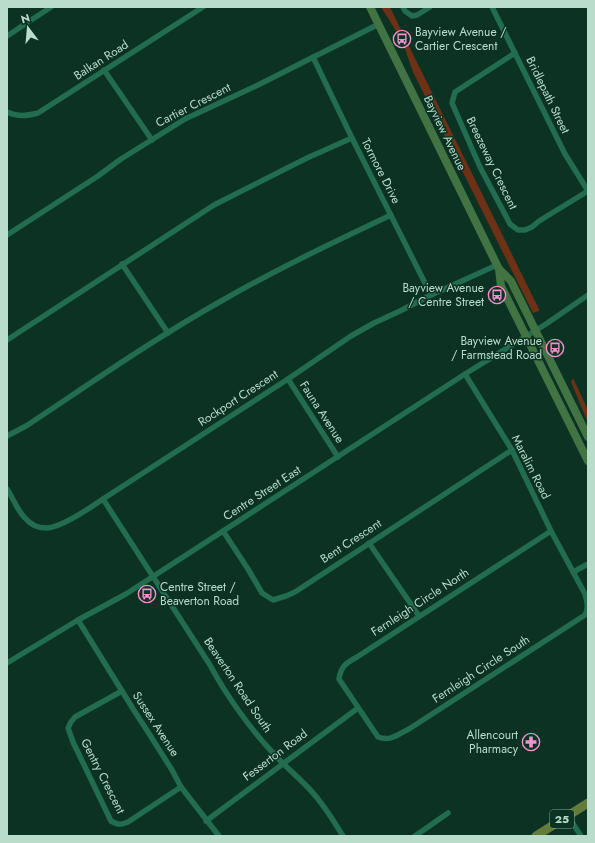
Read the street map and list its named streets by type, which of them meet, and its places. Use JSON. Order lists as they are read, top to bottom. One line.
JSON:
{"streets":{"main road":["Bayview Avenue","25"],"street":["Balkan Road","Bridlepath Street","Cartier Crescent","Breezeway Crescent","Tormore Drive","Rockport Crescent","Fauna Avenue","Maralim Road","Centre Street East","Bent Crescent","Fernleigh Circle North","Fernleigh Circle South","Beaverton Road South","Sussex Avenue","Fesserton Road","Gentry Crescent"]},"crossings":[["Bridlepath Street","Breezeway Crescent"],["Cartier Crescent","Bayview Avenue"],["Cartier Crescent","Tormore Drive"],["Bayview Avenue","Rockport Crescent"],["Bayview Avenue","Centre Street East"],["Tormore Drive","Rockport Crescent"],["Rockport Crescent","Fauna Avenue"],["Rockport Crescent","Beaverton Road South"],["Fauna Avenue","Centre Street East"],["Maralim Road","Centre Street East"],["Maralim Road","Bent Crescent"],["Maralim Road","Fernleigh Circle North"],["Maralim Road","Fernleigh Circle South"],["Centre Street East","Bent Crescent"],["Centre Street East","Beaverton Road South"],["Centre Street East","Sussex Avenue"],["Fernleigh Circle North","Fernleigh Circle South"],["Fernleigh Circle North","Fesserton Road"],["Fernleigh Circle South","Fesserton Road"],["Beaverton Road South","Fesserton Road"],["Sussex Avenue","Fesserton Road"],["Sussex Avenue","Gentry Crescent"]],"places":{"bus stop":["Bayview Avenue / Cartier Crescent","Bayview Avenue / Centre Street","Bayview Avenue / Farmstead Road","Centre Street / Beaverton Road"],"pharmacy":["Allencourt Pharmacy"]},"north":"top"}
